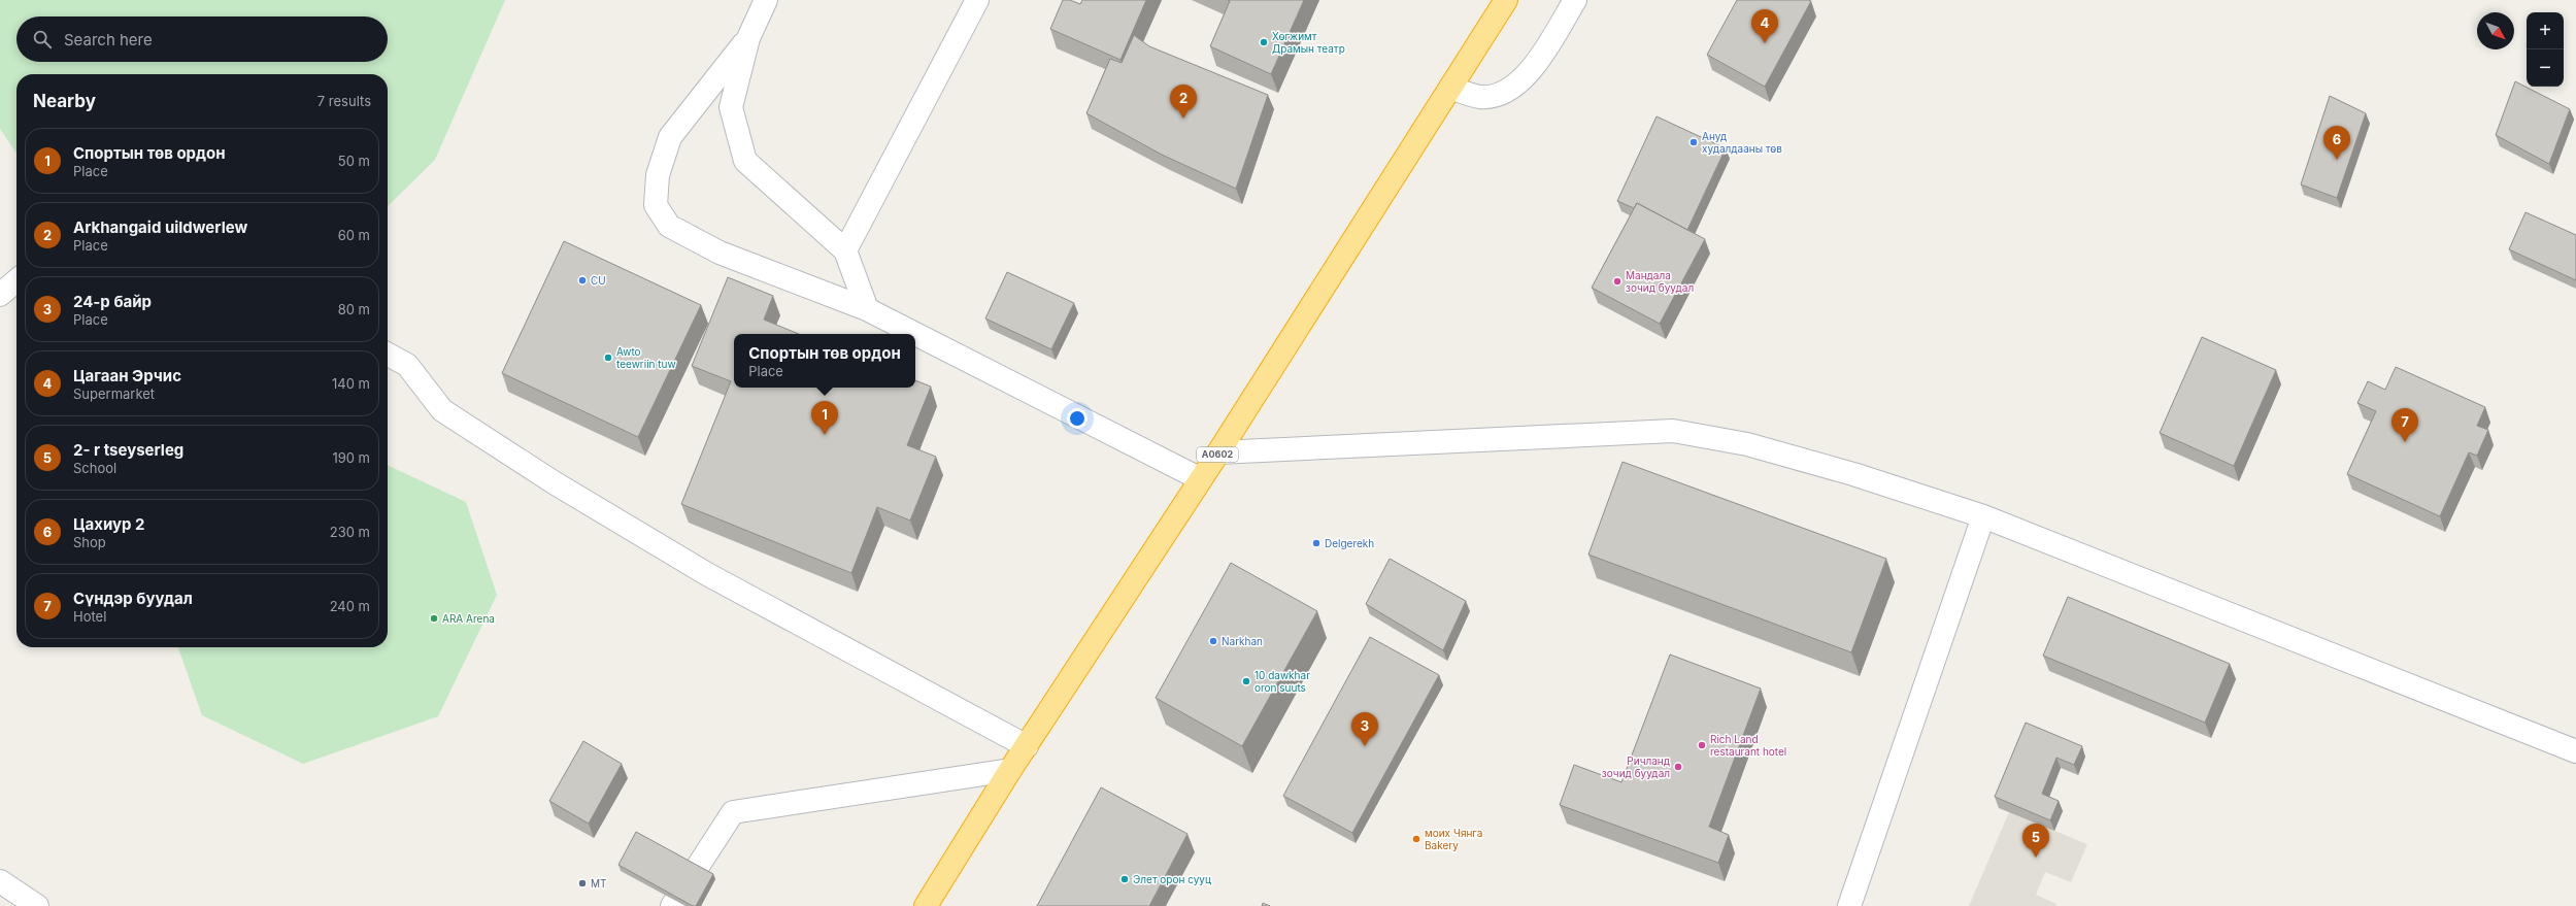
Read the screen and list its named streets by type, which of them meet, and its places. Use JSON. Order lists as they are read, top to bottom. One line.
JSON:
{"streets":{"highway":["A0602"]},"places":["Хөгжимт Драмын театр","Ануд худалдааны төв","CU","Мандала зочид буудал","Awto teewriin tuw","Delgerekh","ARA Arena","Narkhan","10 dawkhar oron suuts","Rich Land restaurant hotel","Ричланд зочид буудал","моих Чянга Bakery","Элет орон сууц","MT"],"north":"bottom right","page":{"pins":["4","2","6","1","7","3","5"],"map_buttons":["+","−"],"search":"Search here","heading":["Nearby","7 results"],"list":[{"mark":"1","name":"Спортын төв ордон","note":"Place","value":"50 m"},{"mark":"2","name":"Arkhangaid uildwerlew","note":"Place","value":"60 m"},{"mark":"3","name":"24-р байр","note":"Place","value":"80 m"},{"mark":"4","name":"Цагаан Эрчис","note":"Supermarket","value":"140 m"},{"mark":"5","name":"2- r tseyserleg","note":"School","value":"190 m"},{"mark":"6","name":"Цахиур 2","note":"Shop","value":"230 m"},{"mark":"7","name":"Сүндэр буудал","note":"Hotel","value":"240 m"}],"popup":["Спортын төв ордон","Place"]}}
